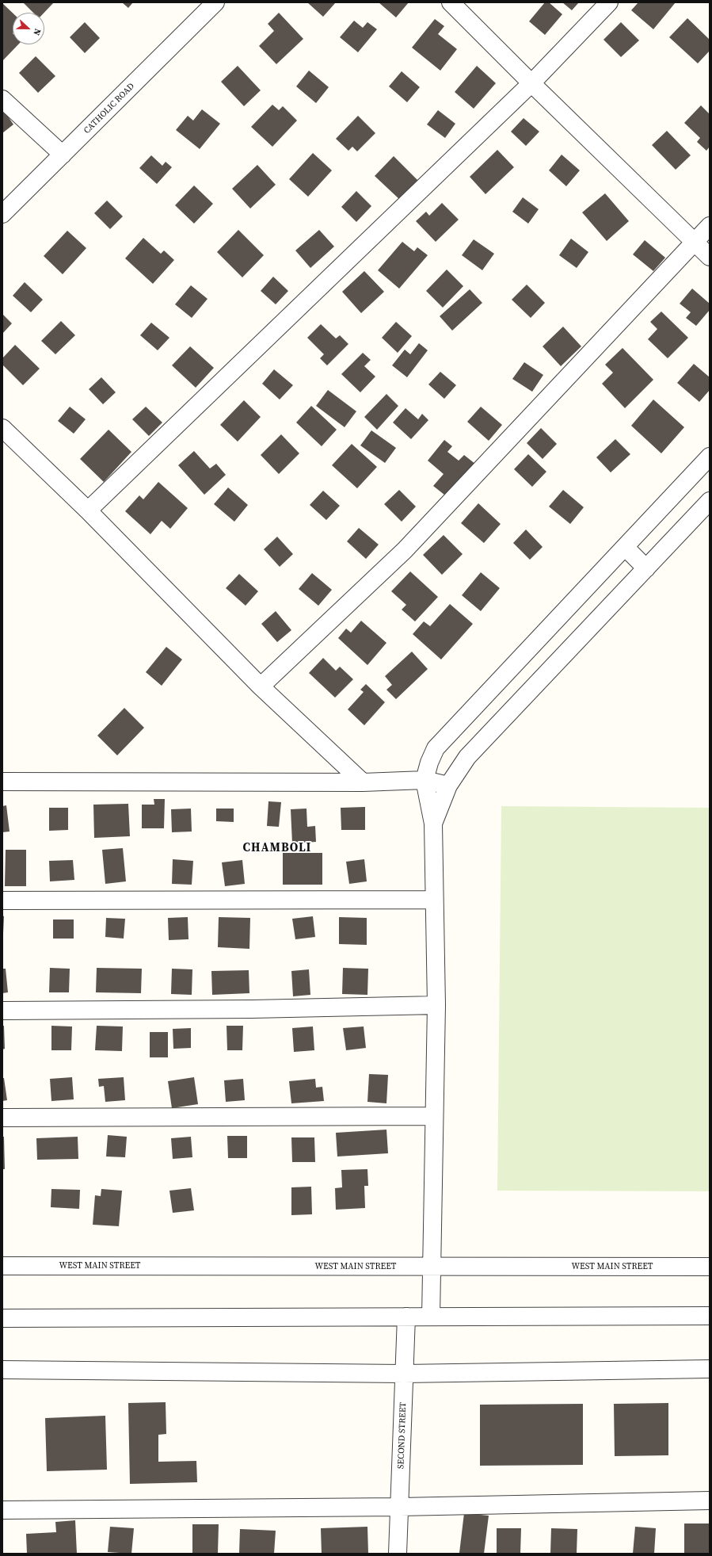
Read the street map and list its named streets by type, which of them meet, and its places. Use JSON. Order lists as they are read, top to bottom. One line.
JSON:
{"streets":{"street":["CATHOLIC ROAD","WEST MAIN STREET","SECOND STREET"]},"districts":["CHAMBOLI"],"north":"right"}
